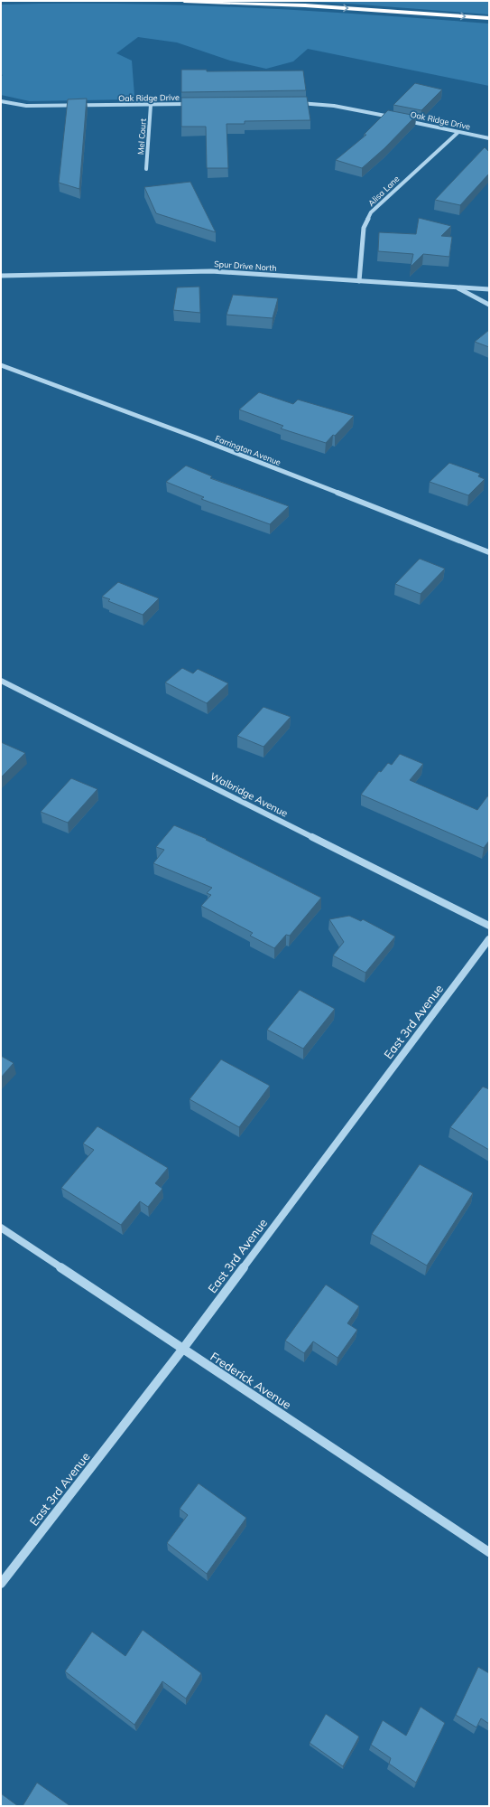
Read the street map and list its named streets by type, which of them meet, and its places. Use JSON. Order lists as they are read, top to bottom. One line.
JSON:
{"streets":{"street":["Oak Ridge Drive","Mel Court","Alisa Lane","Spur Drive North","Farrington Avenue","Walbridge Avenue","East 3rd Avenue","Frederick Avenue"]},"crossings":[["Oak Ridge Drive","Mel Court"],["Oak Ridge Drive","Alisa Lane"],["Alisa Lane","Spur Drive North"],["East 3rd Avenue","Frederick Avenue"]]}
